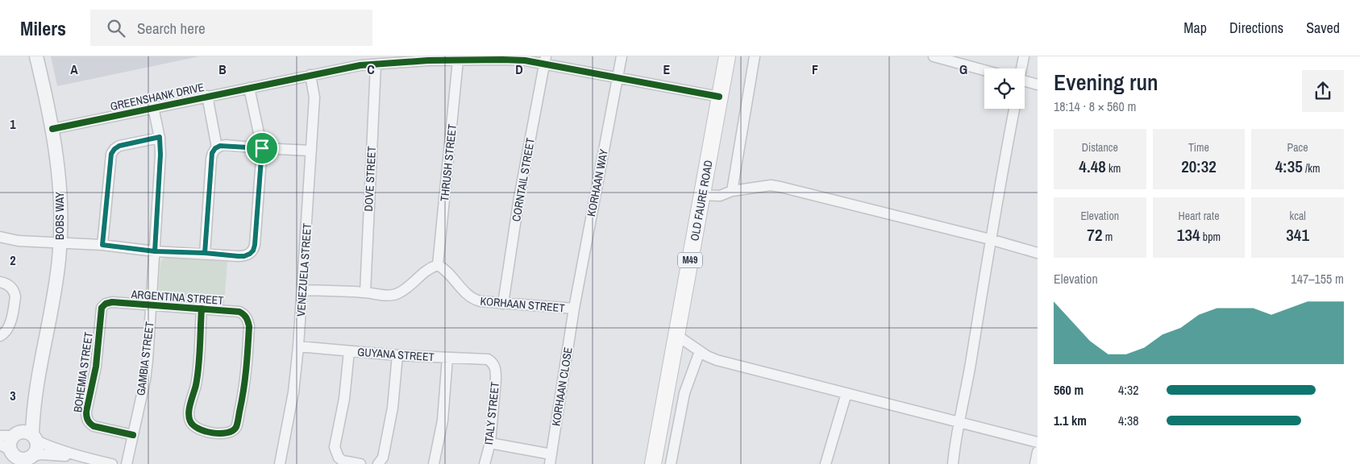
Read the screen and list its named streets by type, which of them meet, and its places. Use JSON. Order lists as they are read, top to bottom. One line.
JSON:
{"streets":{"main road":["OLD FAURE ROAD","M49"],"street":["GREENSHANK DRIVE","THRUSH STREET","DOVE STREET","CORNTAIL STREET","KORHAAN WAY","BOBS WAY","VENEZUELA STREET","ARGENTINA STREET","KORHAAN STREET","GUYANA STREET","GAMBIA STREET","BOHEMIA STREET","KORHAAN CLOSE","ITALY STREET"]},"crossings":[["GREENSHANK DRIVE","THRUSH STREET"],["GREENSHANK DRIVE","DOVE STREET"],["GREENSHANK DRIVE","CORNTAIL STREET"],["GREENSHANK DRIVE","KORHAAN WAY"],["GREENSHANK DRIVE","OLD FAURE ROAD"],["GREENSHANK DRIVE","BOBS WAY"],["GREENSHANK DRIVE","VENEZUELA STREET"],["GREENSHANK DRIVE","GAMBIA STREET"],["THRUSH STREET","KORHAAN STREET"],["CORNTAIL STREET","KORHAAN STREET"],["KORHAAN WAY","KORHAAN STREET"],["KORHAAN WAY","KORHAAN CLOSE"],["VENEZUELA STREET","GUYANA STREET"],["ARGENTINA STREET","GAMBIA STREET"],["ARGENTINA STREET","BOHEMIA STREET"],["KORHAAN STREET","KORHAAN CLOSE"],["GUYANA STREET","ITALY STREET"],["GAMBIA STREET","BOHEMIA STREET"]],"page":{"header":"Milers","search":"Search here","nav":["Map","Directions","Saved"],"heading":["Evening run","18:14 · 8 × 560 m"],"stats":[["Distance","4.48 km"],["Time","20:32"],["Pace","4:35 /km"],["Elevation","72 m"],["Heart rate","134 bpm"],["kcal","341"]],"chart":["Elevation","147–155 m"],"list":[{"name":"560 m","note":"4:32"},{"name":"1.1 km","note":"4:38"}]},"grid":{"columns":["A","B","C","D","E","F","G"],"rows":["1","2","3"]}}
